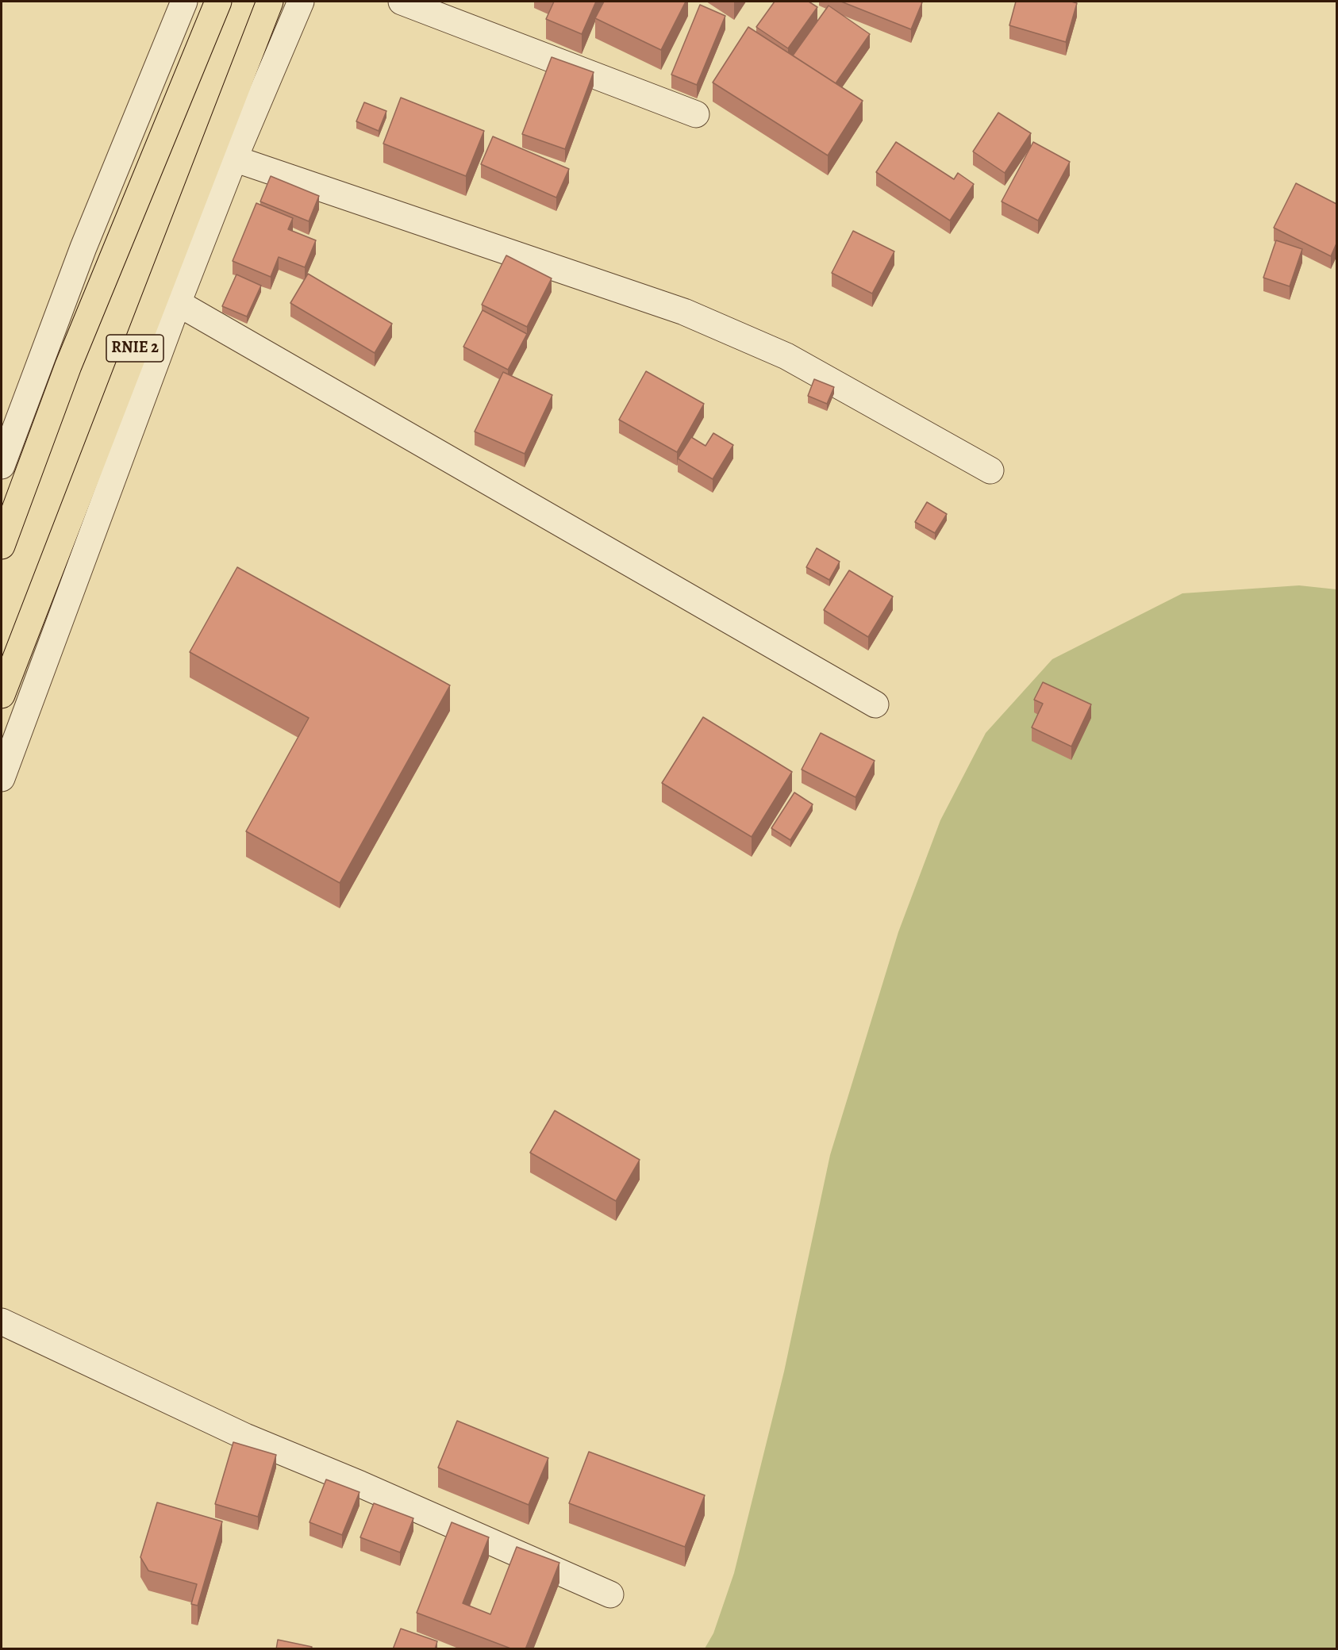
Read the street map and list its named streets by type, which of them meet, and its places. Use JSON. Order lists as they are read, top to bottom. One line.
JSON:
{"streets":{"highway":["RNIE 2"]}}
